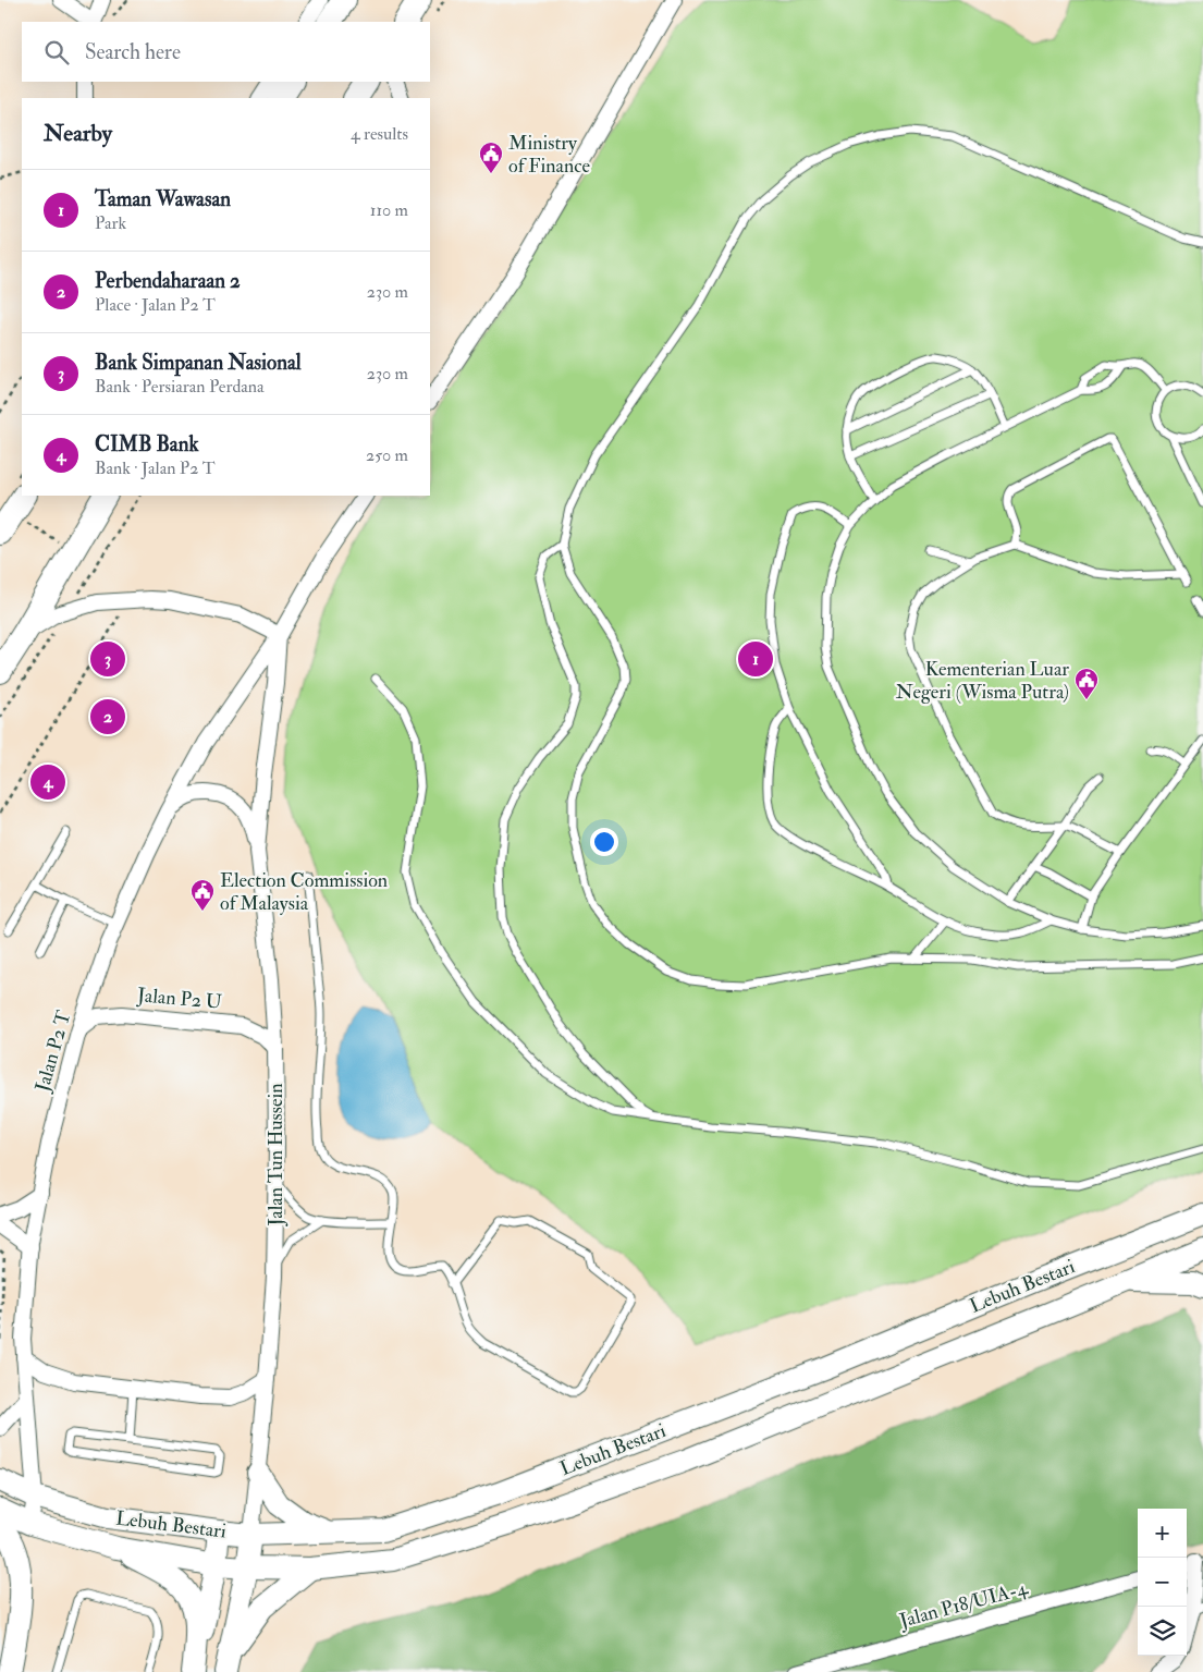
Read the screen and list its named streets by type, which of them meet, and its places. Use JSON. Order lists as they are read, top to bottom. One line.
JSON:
{"streets":{"main road":["Jalan Tun Hussein","Lebuh Bestari"],"street":["Jalan P2 U","Jalan P2 T","Jalan P18/UIA-4"]},"crossings":[["Jalan P2 U","Jalan P2 T"],["Jalan P2 U","Jalan Tun Hussein"],["Jalan P2 T","Jalan Tun Hussein"],["Jalan P2 T","Lebuh Bestari"],["Jalan Tun Hussein","Lebuh Bestari"]],"places":{"public building":["Ministry of Finance","Kementerian Luar Negeri (Wisma Putra)","Election Commission of Malaysia"]},"page":{"search":"Search here","heading":["Nearby","4 results"],"list":[{"mark":"1","name":"Taman Wawasan","note":"Park","value":"110 m"},{"mark":"2","name":"Perbendaharaan 2","note":"Place · Jalan P2 T","value":"230 m"},{"mark":"3","name":"Bank Simpanan Nasional","note":"Bank · Persiaran Perdana","value":"230 m"},{"mark":"4","name":"CIMB Bank","note":"Bank · Jalan P2 T","value":"250 m"}],"pins":["1","3","2","4"],"map_buttons":["+","−"]}}
